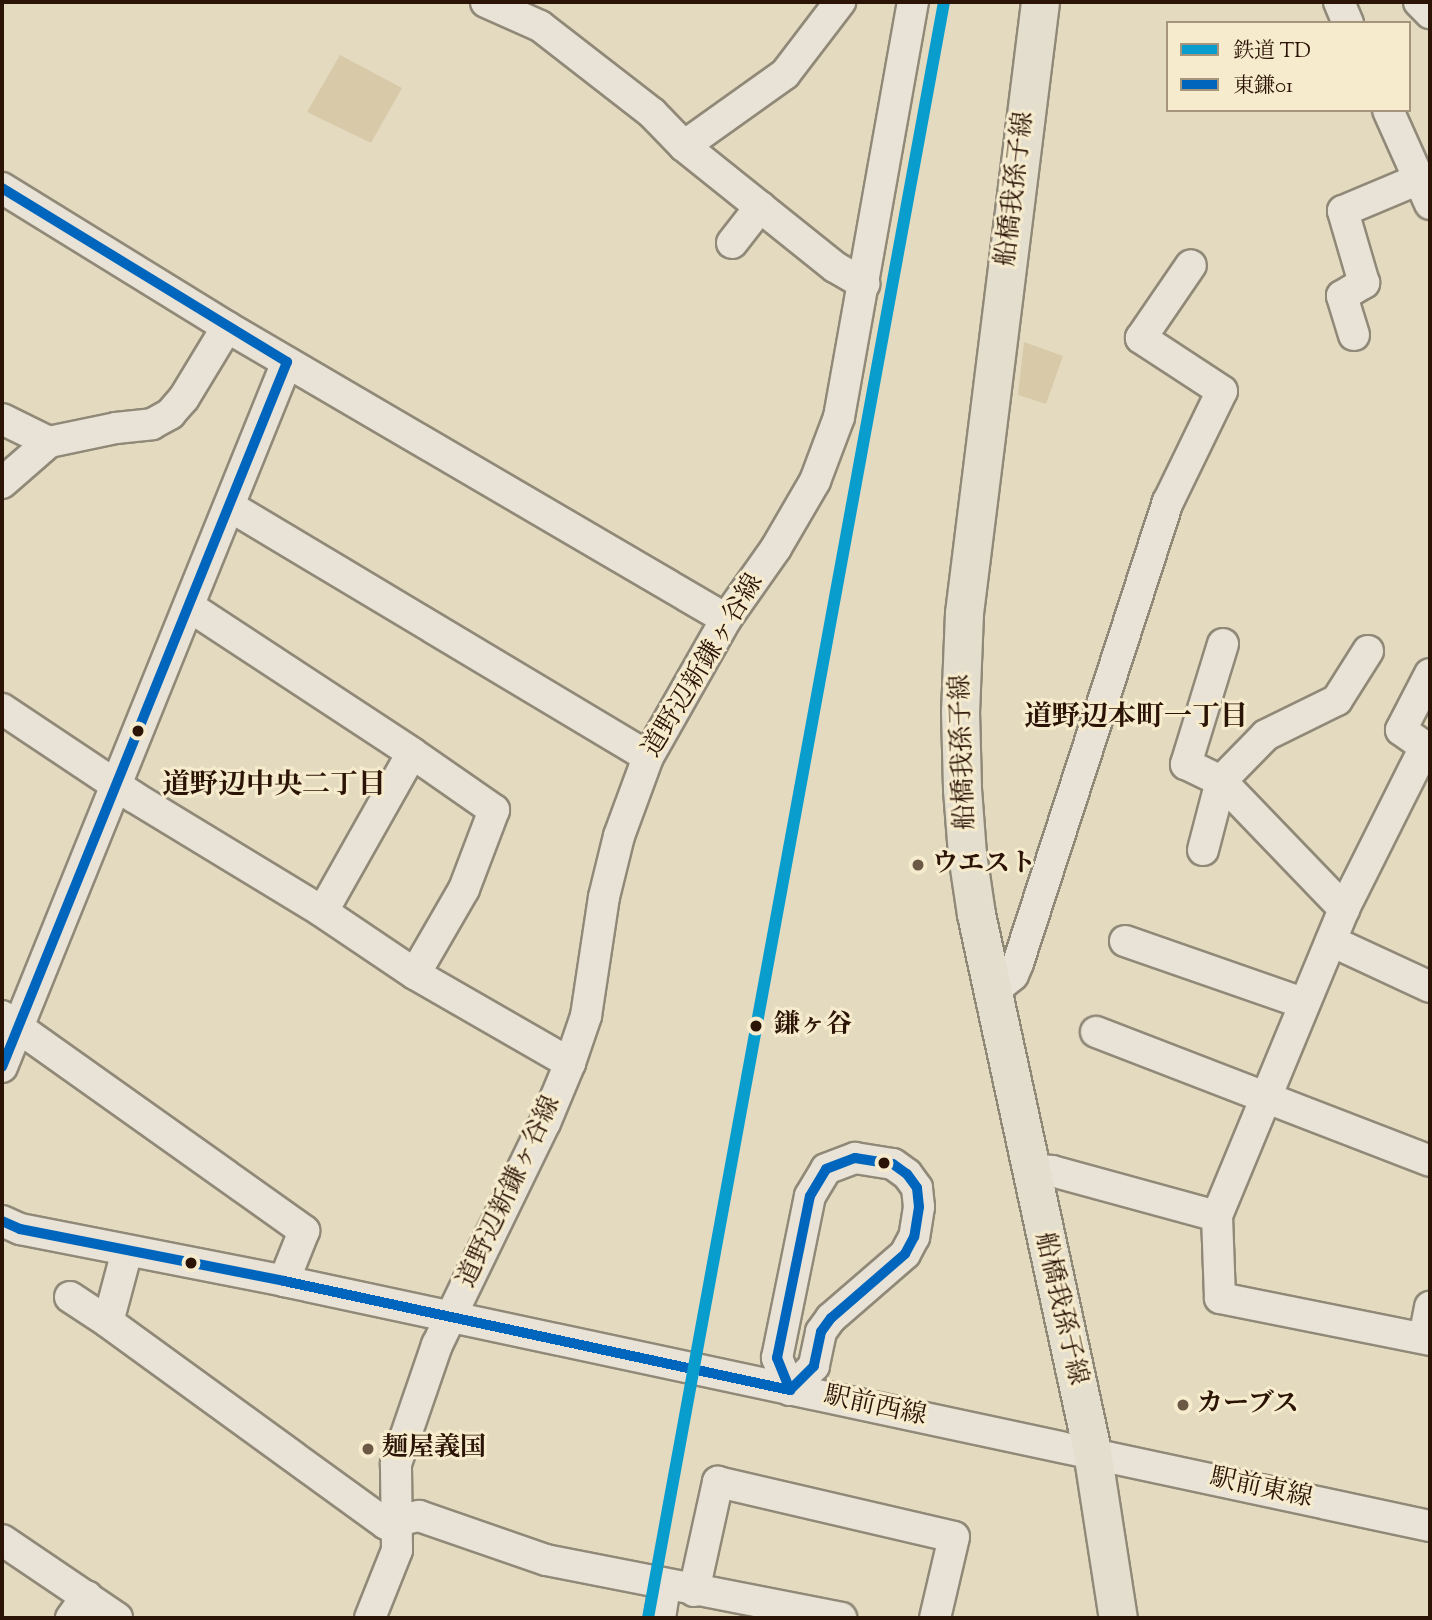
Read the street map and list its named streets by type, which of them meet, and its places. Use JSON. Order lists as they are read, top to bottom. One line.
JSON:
{"streets":{"main road":["船橋我孫子線"],"street":["道野辺新鎌ヶ谷線","駅前西線","駅前東線"]},"crossings":[["船橋我孫子線","駅前西線"],["船橋我孫子線","駅前東線"],["道野辺新鎌ヶ谷線","駅前西線"],["駅前西線","駅前東線"]],"districts":["道野辺本町一丁目","道野辺中央二丁目"],"places":["ウエスト","鎌ヶ谷","カーブス","麺屋義国"],"lines":["rail line TD","transit line 東鎌01"],"legend":["鉄道 TD","東鎌01"]}
